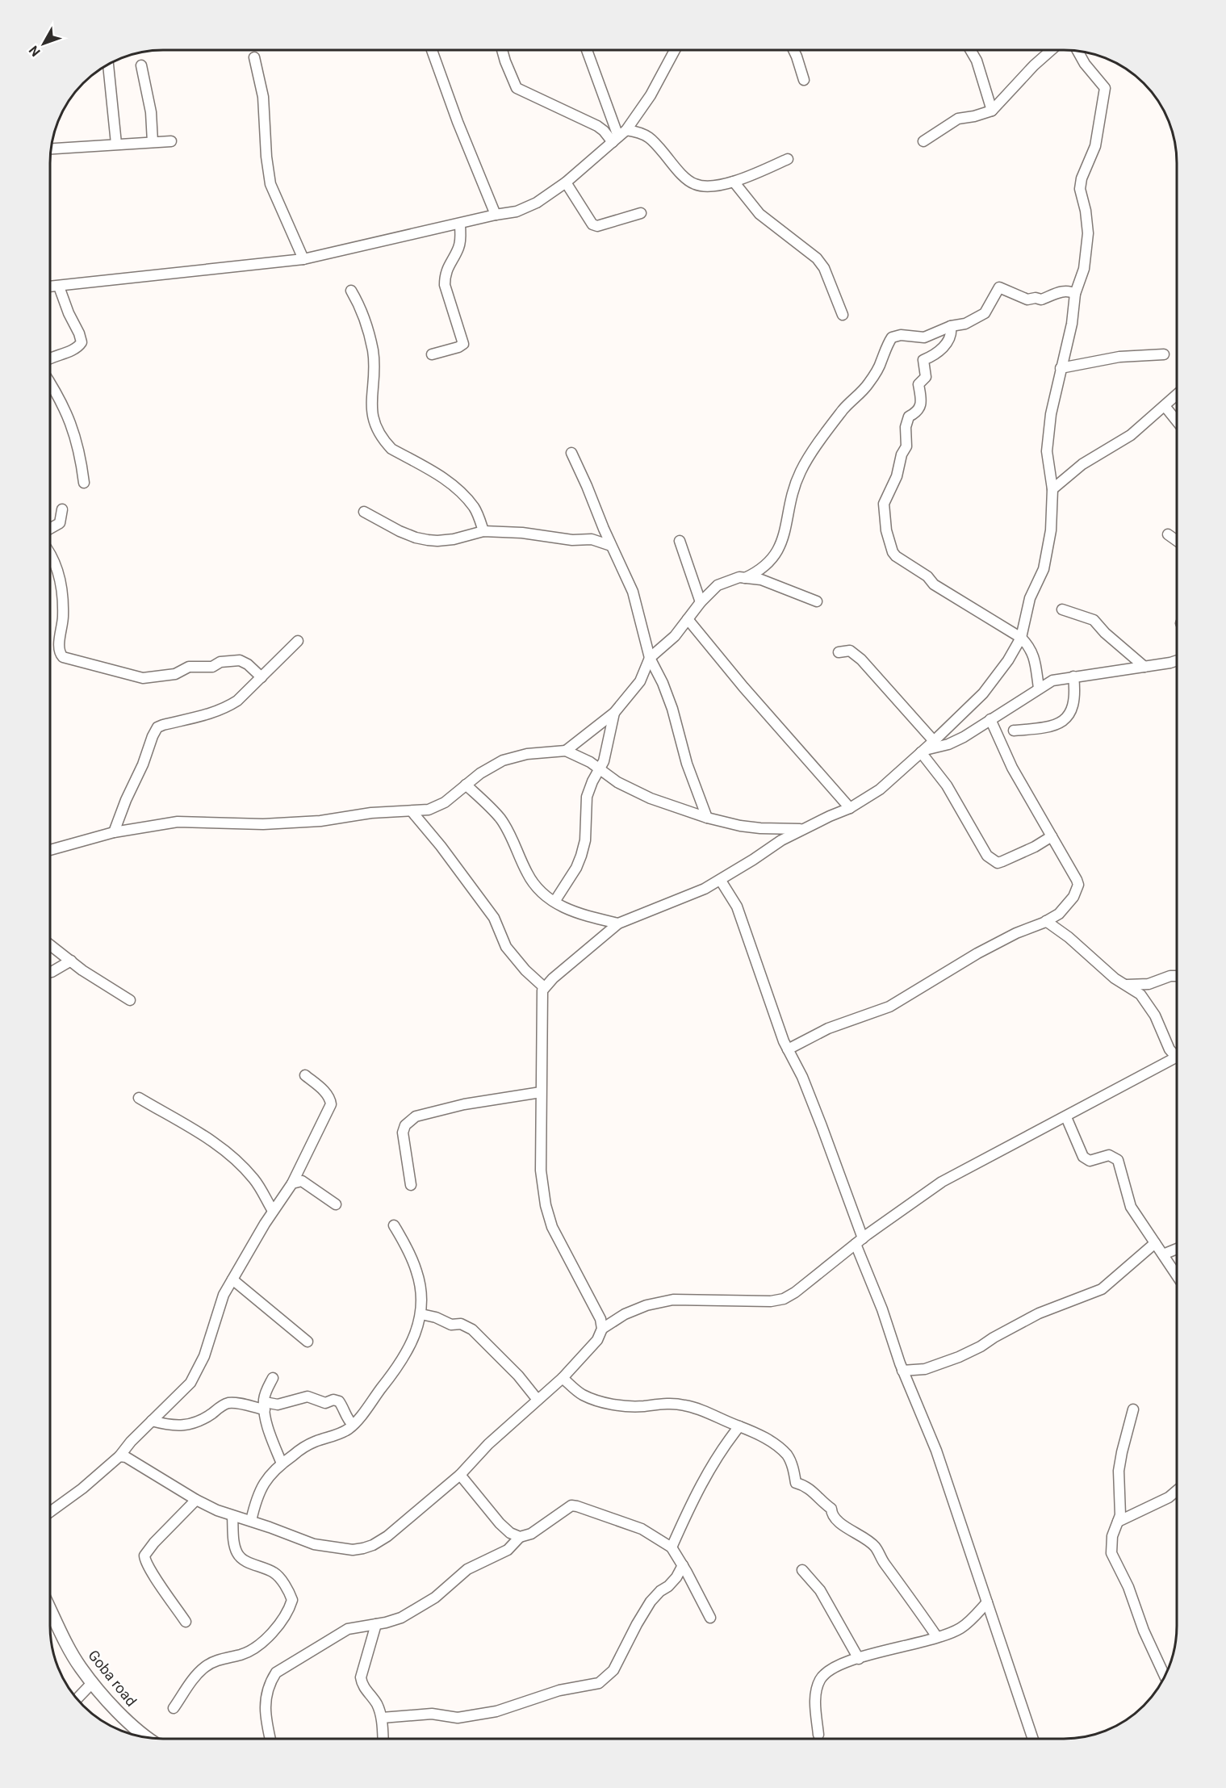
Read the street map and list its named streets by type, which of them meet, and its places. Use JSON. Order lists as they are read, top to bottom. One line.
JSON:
{"streets":{"street":["Goba road"]},"north":"bottom left"}
